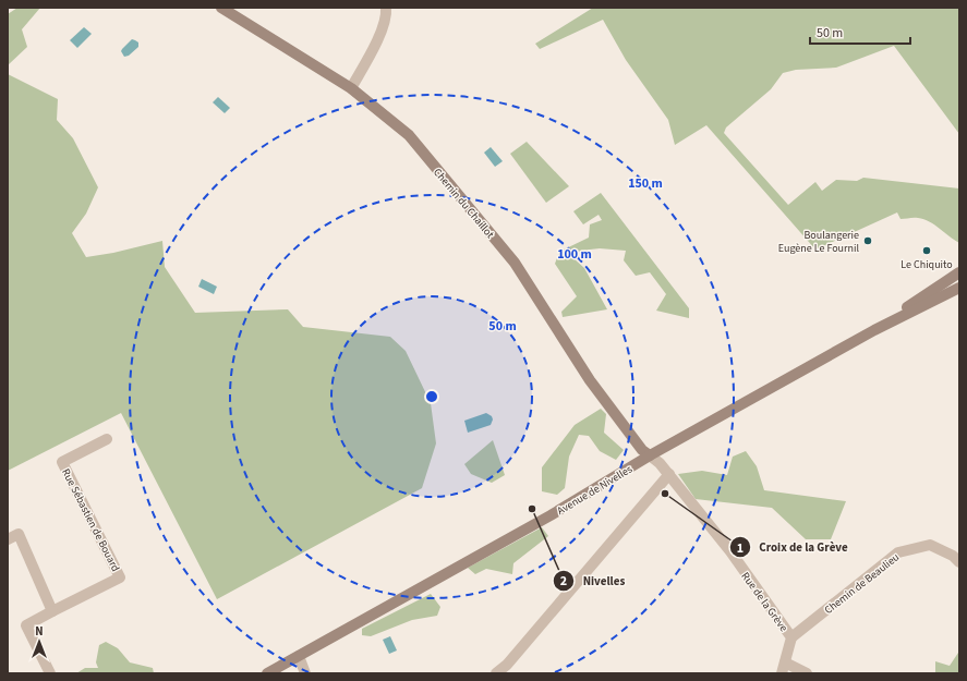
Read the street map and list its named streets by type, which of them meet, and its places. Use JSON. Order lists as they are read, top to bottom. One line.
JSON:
{"streets":{"main road":["Chemin du Chaillot","Avenue de Nivelles"],"street":["Rue Sébastien de Bouard","Chemin de Beaulieu","Rue de la Grève"]},"crossings":[["Chemin du Chaillot","Avenue de Nivelles"],["Chemin du Chaillot","Rue de la Grève"],["Avenue de Nivelles","Rue de la Grève"],["Chemin de Beaulieu","Rue de la Grève"]],"places":["Boulangerie Eugène Le Fournil","Le Chiquito","Croix de la Grève","Nivelles"],"scale_bar":"50 m","north":"top","rings":["150 m","100 m","50 m"]}
